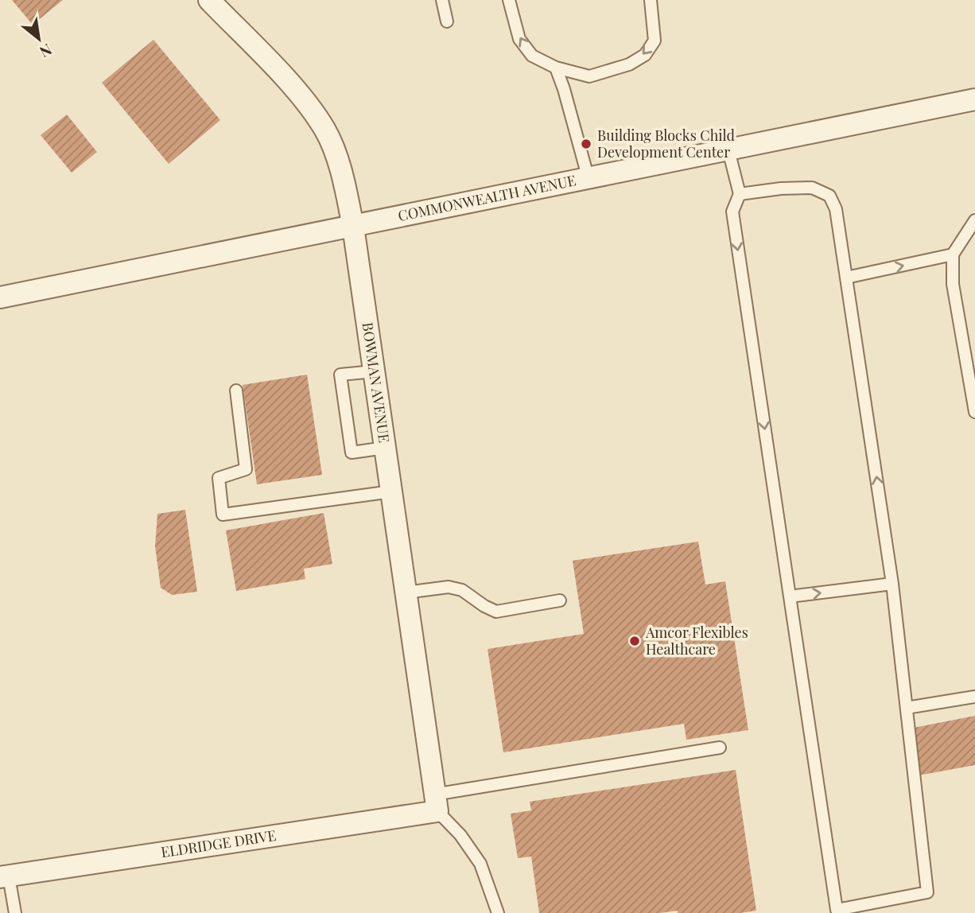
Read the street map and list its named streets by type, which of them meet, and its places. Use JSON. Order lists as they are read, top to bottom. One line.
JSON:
{"streets":{"street":["COMMONWEALTH AVENUE","BOWMAN AVENUE","ELDRIDGE DRIVE"]},"crossings":[["COMMONWEALTH AVENUE","BOWMAN AVENUE"],["BOWMAN AVENUE","ELDRIDGE DRIVE"]],"places":["Building Blocks Child Development Center","Amcor Flexibles Healthcare"],"north":"bottom right"}
